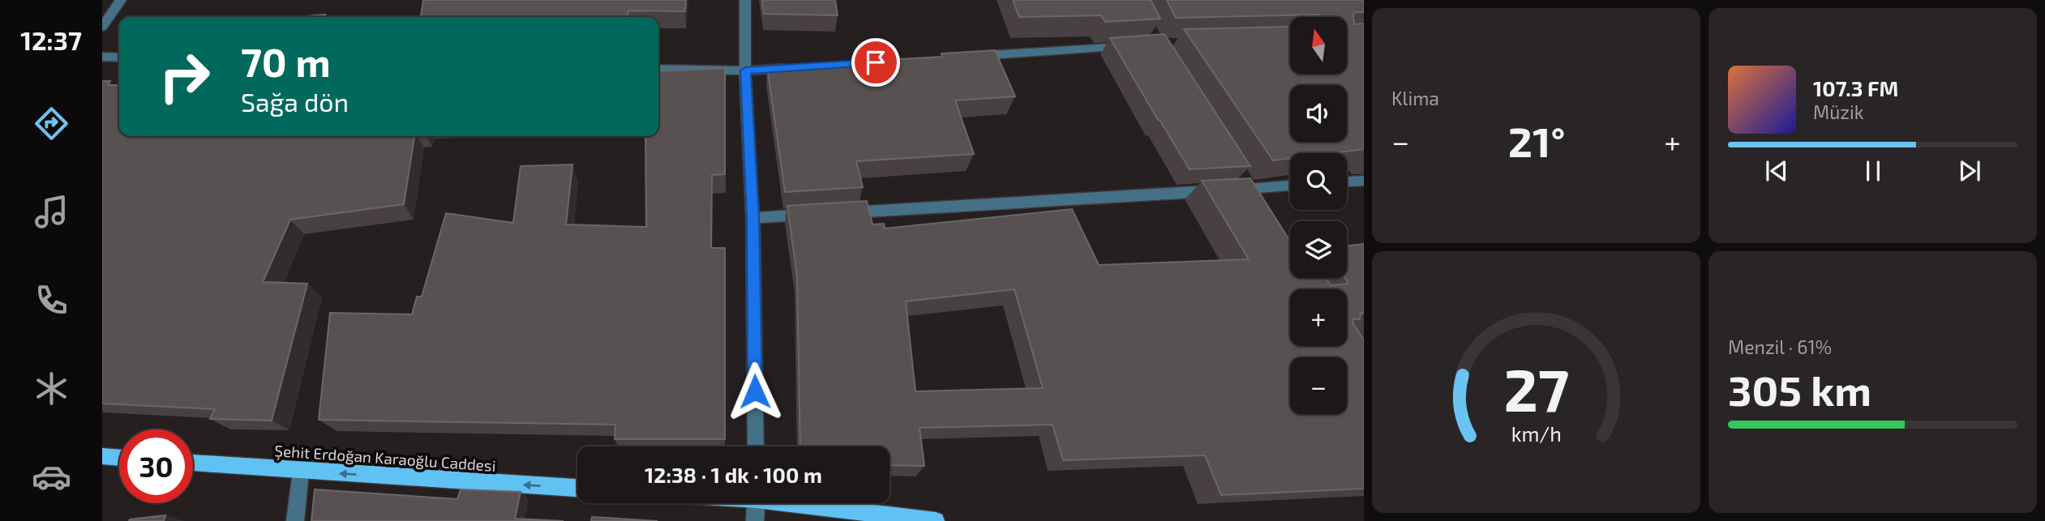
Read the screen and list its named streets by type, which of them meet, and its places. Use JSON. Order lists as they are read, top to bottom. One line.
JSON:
{"streets":{"main road":["Şehit Erdoğan Karaoğlu Caddesi"]},"one_way":["Şehit Erdoğan Karaoğlu Caddesi"],"north":"top","page":{"tabs":"12:37","tile":["Klima",["Menzil · 61%","305 km"]],"map_buttons":["+","−"],"turn":["70 m","Sağa dön"],"song":["107.3 FM","Müzik"],"heat":["−","21°","+"],"limit":"30","trip":"12:38 · 1 dk · 100 m","gauge":["27","km/h"]}}
